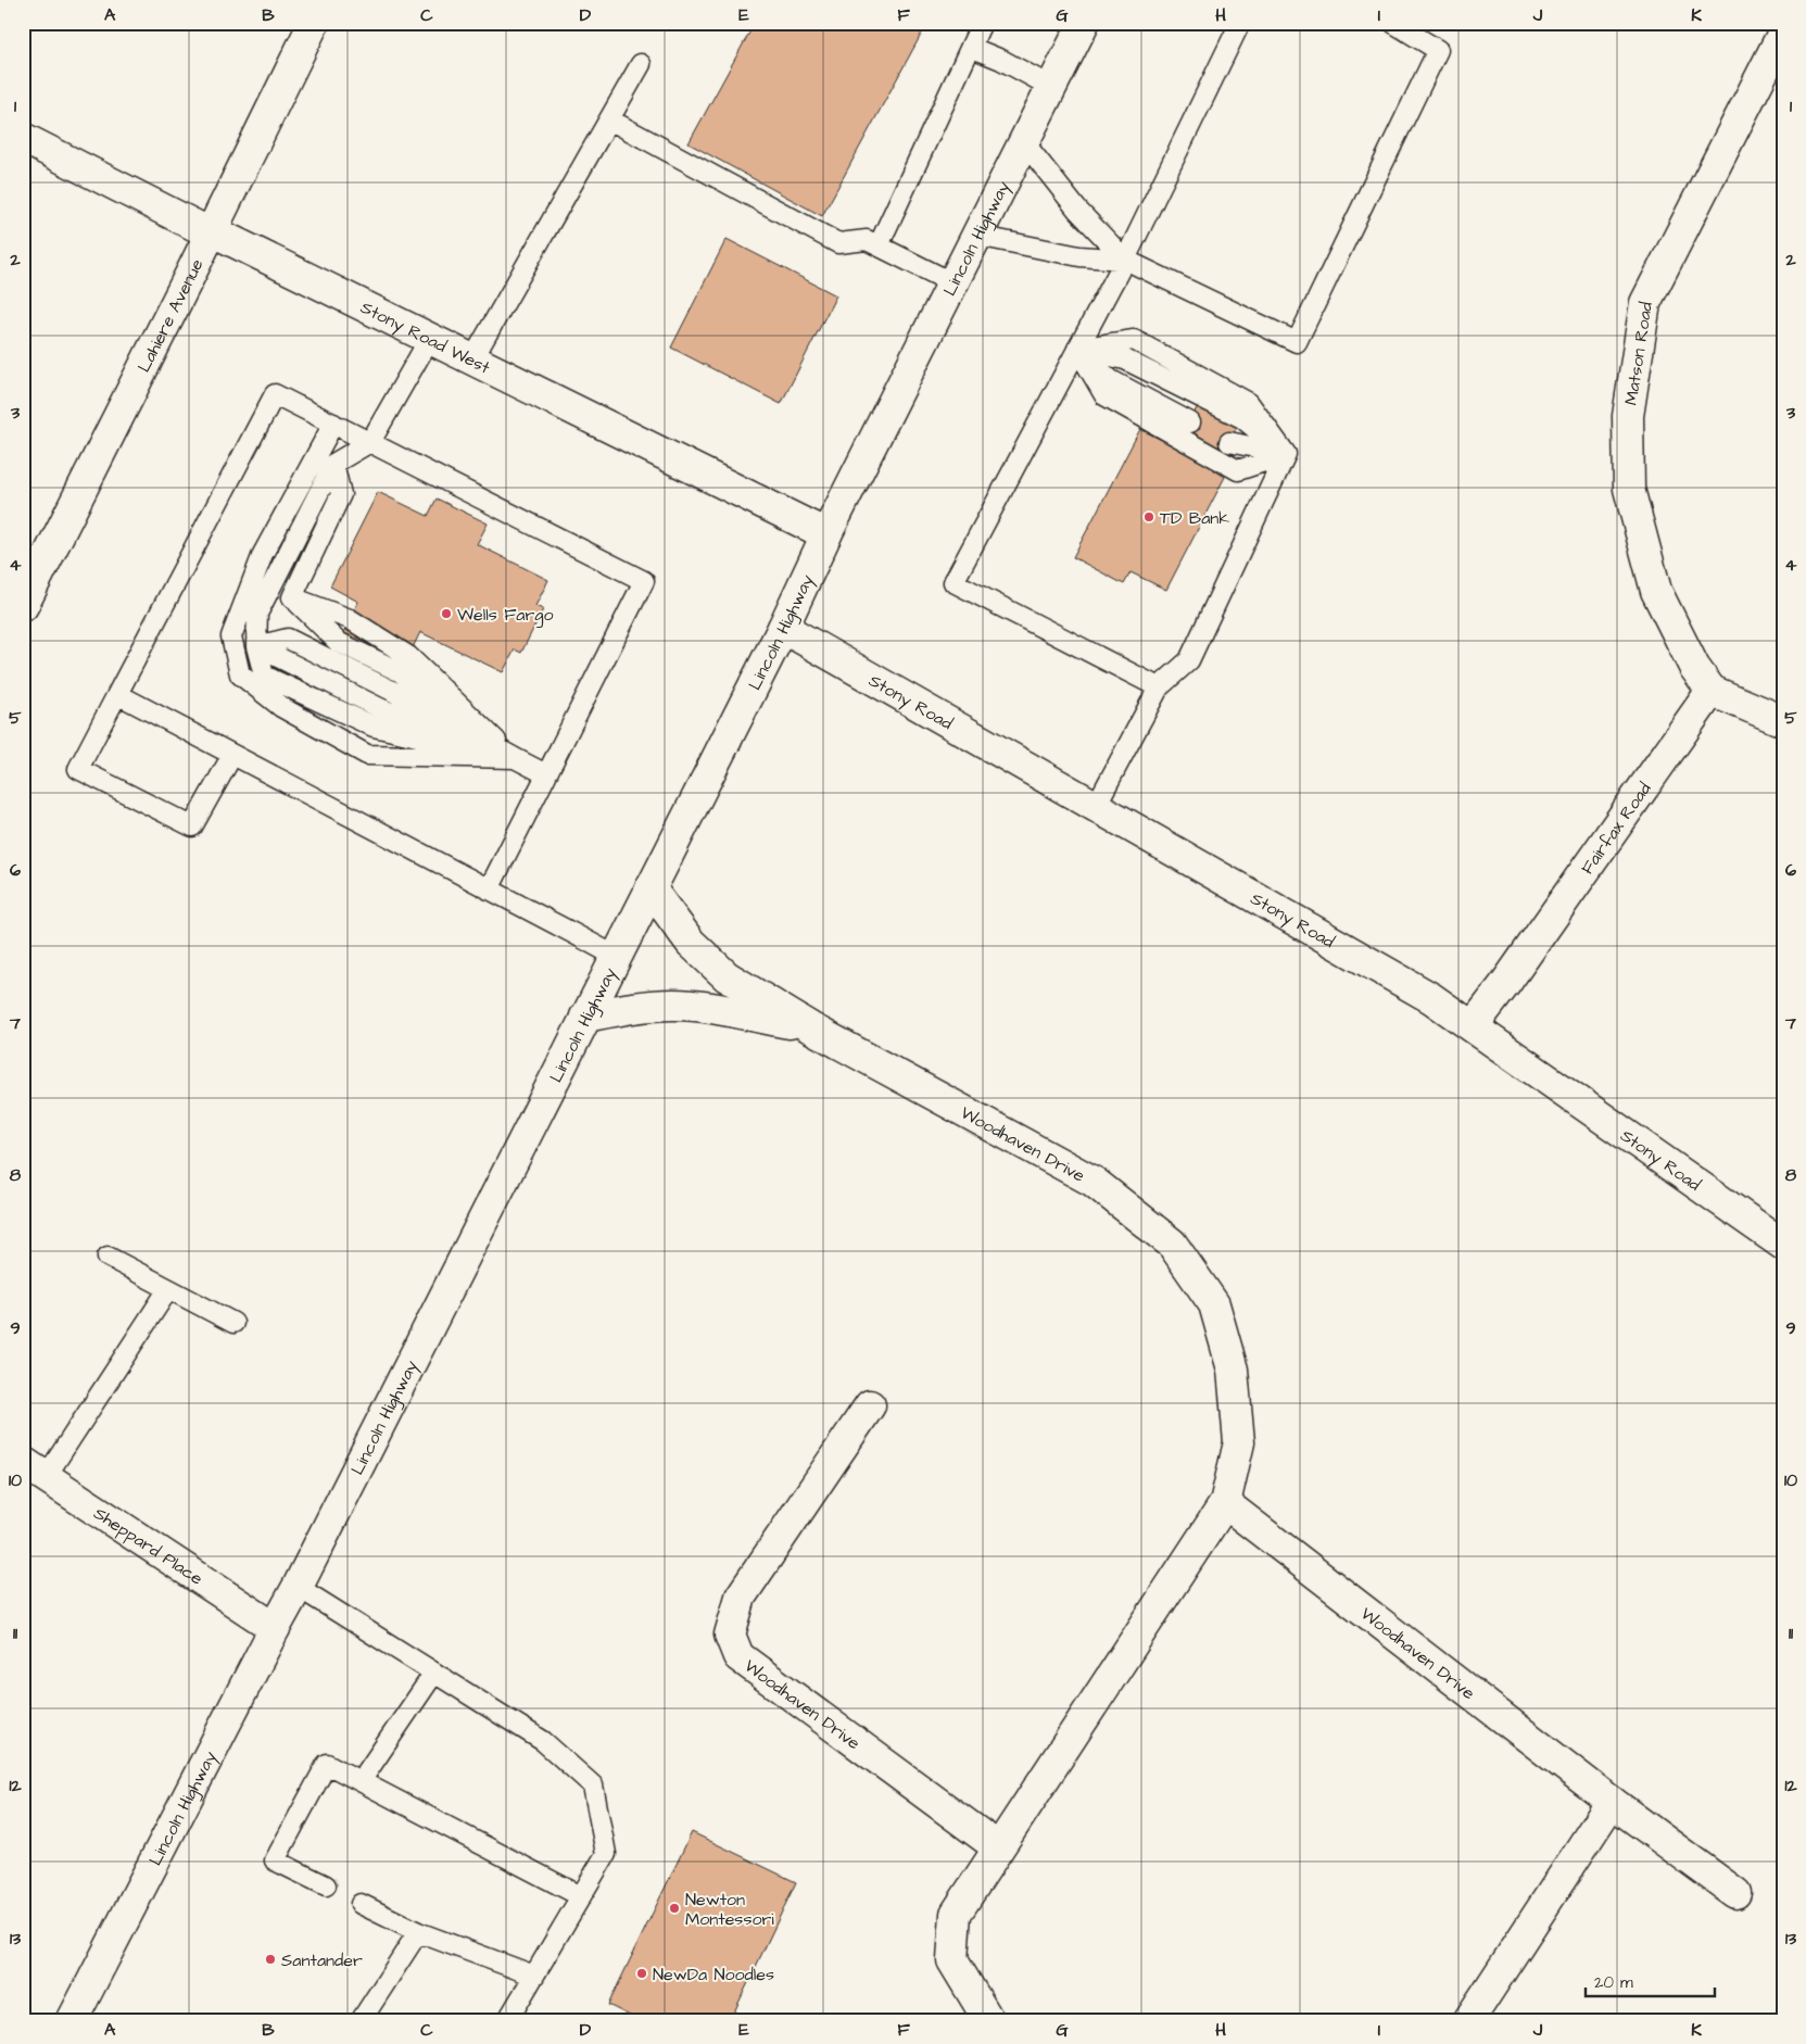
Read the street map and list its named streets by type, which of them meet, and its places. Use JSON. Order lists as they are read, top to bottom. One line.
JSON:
{"streets":{"street":["Lincoln Highway","Lahiere Avenue","Stony Road West","Matson Road","Stony Road","Fairfax Road","Woodhaven Drive","Sheppard Place"]},"crossings":[["Lincoln Highway","Stony Road West"],["Lincoln Highway","Stony Road"],["Lincoln Highway","Woodhaven Drive"],["Lincoln Highway","Sheppard Place"],["Lahiere Avenue","Stony Road West"],["Matson Road","Fairfax Road"],["Stony Road","Fairfax Road"]],"places":["TD Bank","Wells Fargo","Newton Montessori","Santander","NewDa Noodles"],"scale_bar":"20 m","grid":{"columns":["A","B","C","D","E","F","G","H","I","J","K"],"rows":["1","2","3","4","5","6","7","8","9","10","11","12","13"]}}
